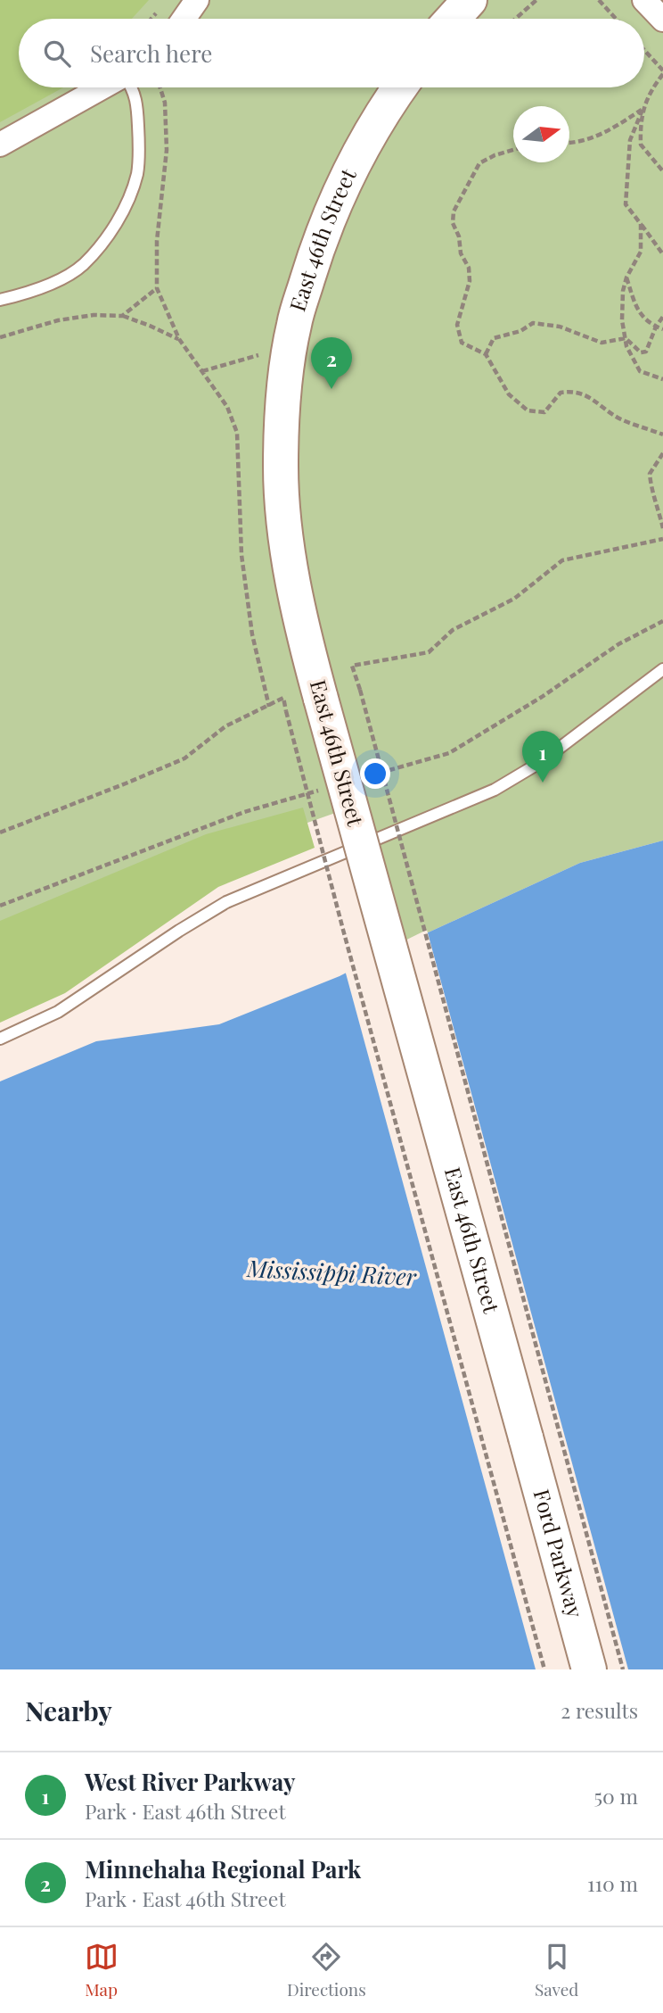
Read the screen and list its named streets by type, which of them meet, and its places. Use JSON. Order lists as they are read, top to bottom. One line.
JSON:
{"streets":{"main road":["East 46th Street","Ford Parkway"]},"crossings":[["East 46th Street","Ford Parkway"]],"water":["Mississippi River"],"north":"right","page":{"search":"Search here","pins":["2","1"],"heading":["Nearby","2 results"],"list":[{"mark":"1","name":"West River Parkway","note":"Park · East 46th Street","value":"50 m"},{"mark":"2","name":"Minnehaha Regional Park","note":"Park · East 46th Street","value":"110 m"}],"nav":["Map","Directions","Saved"]}}
